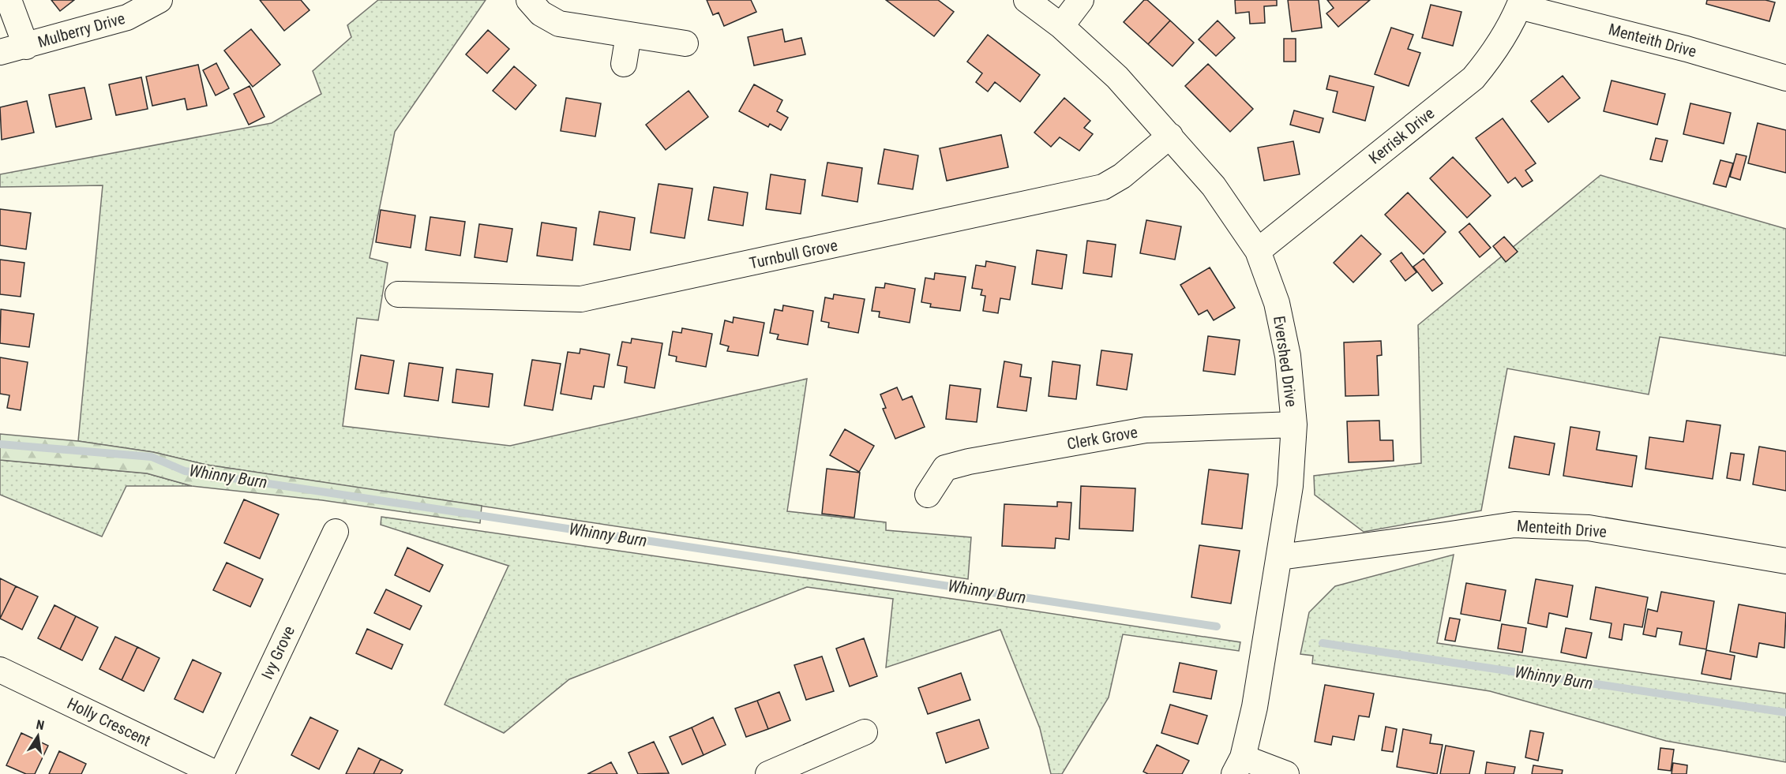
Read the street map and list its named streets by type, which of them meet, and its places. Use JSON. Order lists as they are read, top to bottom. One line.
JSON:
{"streets":{"street":["Mulberry Drive","Menteith Drive","Kerrisk Drive","Turnbull Grove","Evershed Drive","Clerk Grove","Ivy Grove","Holly Crescent"]},"crossings":[["Menteith Drive","Kerrisk Drive"],["Menteith Drive","Evershed Drive"],["Kerrisk Drive","Evershed Drive"],["Turnbull Grove","Evershed Drive"],["Evershed Drive","Clerk Grove"],["Ivy Grove","Holly Crescent"]],"water":["Whinny Burn"],"north":"top"}
